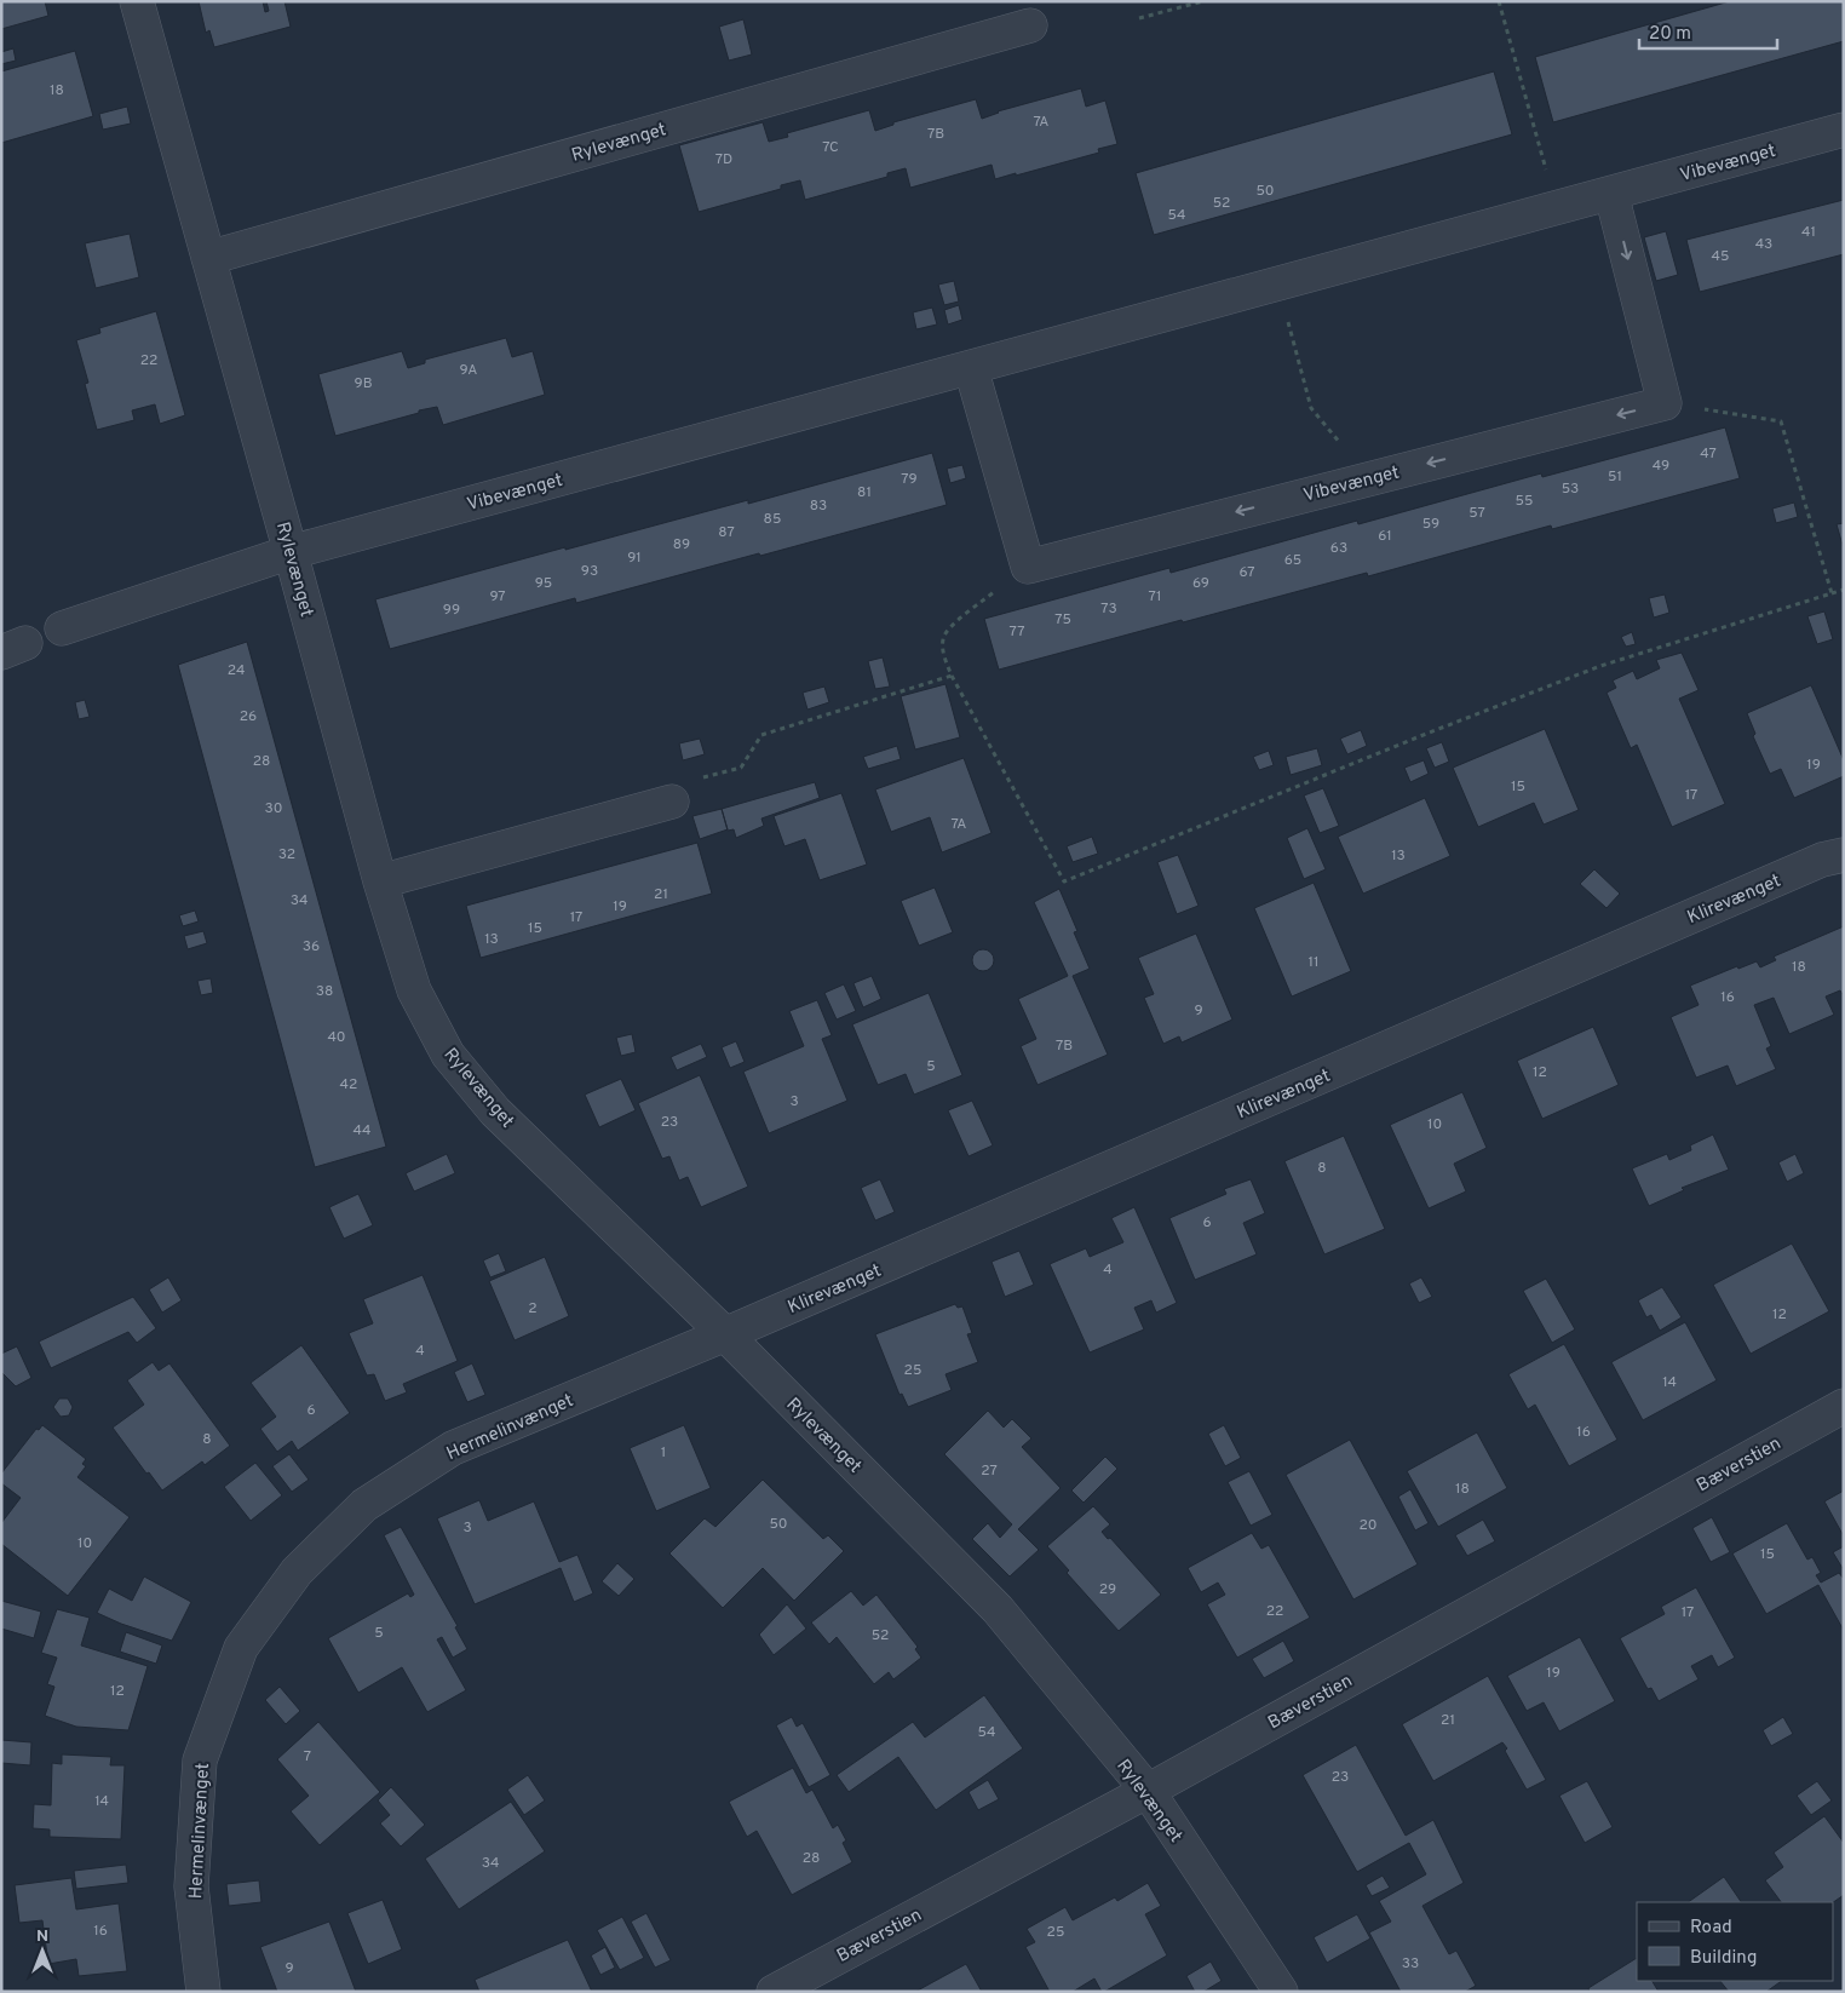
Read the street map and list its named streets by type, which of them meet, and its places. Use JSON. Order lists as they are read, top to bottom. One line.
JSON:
{"streets":{"street":["Rylevænget","Vibevænget","Klirevænget","Hermelinvænget","Bæverstien"]},"crossings":[["Rylevænget","Vibevænget"],["Rylevænget","Klirevænget"],["Rylevænget","Hermelinvænget"],["Rylevænget","Bæverstien"],["Klirevænget","Hermelinvænget"]],"house_numbers":["18","7A","7B","7C","7D","50","52","54","41","43","45","22","9A","9B","47","49","51","79","53","81","55","83","57","85","59","87","61","89","63","91","65","93","67","95","69","97","71","73","99","75","77","24","26","28","19","15","17","30","7A","32","13","21","34","19","17","15","13","36","11","18","38","16","9","40","7B","5","12","42","3","23","10","44","8","6","4","2","12","4","25","14","6","16","8","1","27","18","50","20","3","10","15","29","22","17","5","52","19","12","21","54","7","23","14","28","34","16","25","33","9"],"legend":["Road","Building"],"scale_bar":"20 m","north":"top"}
